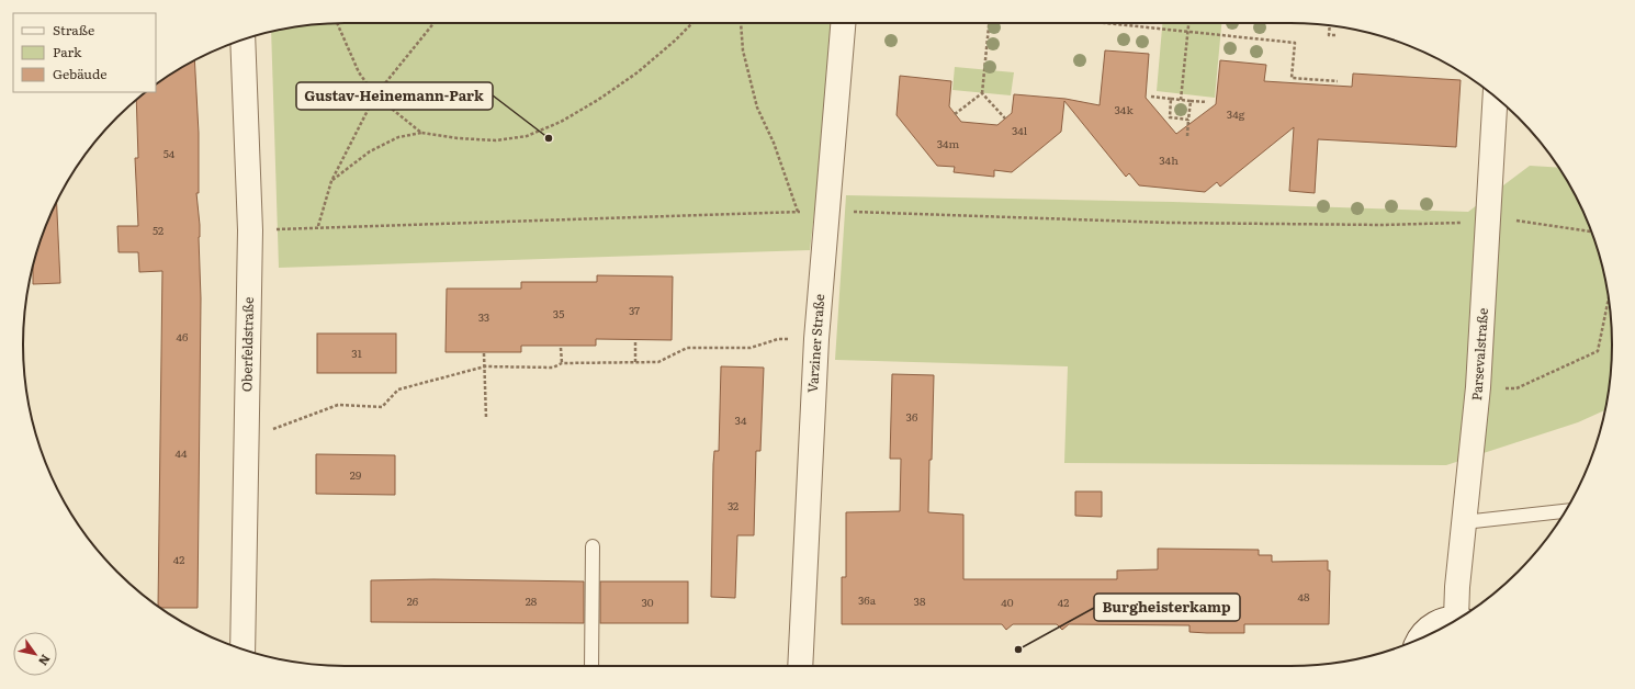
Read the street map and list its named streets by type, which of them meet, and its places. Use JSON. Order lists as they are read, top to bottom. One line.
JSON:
{"streets":{"street":["Varziner Straße","Oberfeldstraße","Parsevalstraße"]},"places":["Gustav-Heinemann-Park","Burgheisterkamp"],"house_numbers":["34k","34g","34l","34m","54","34h","52","37","35","33","46","31","36","34","44","29","32","42","48","36a","26","28","38","30","40","42"],"legend":["Straße","Park","Gebäude"],"north":"bottom right"}
